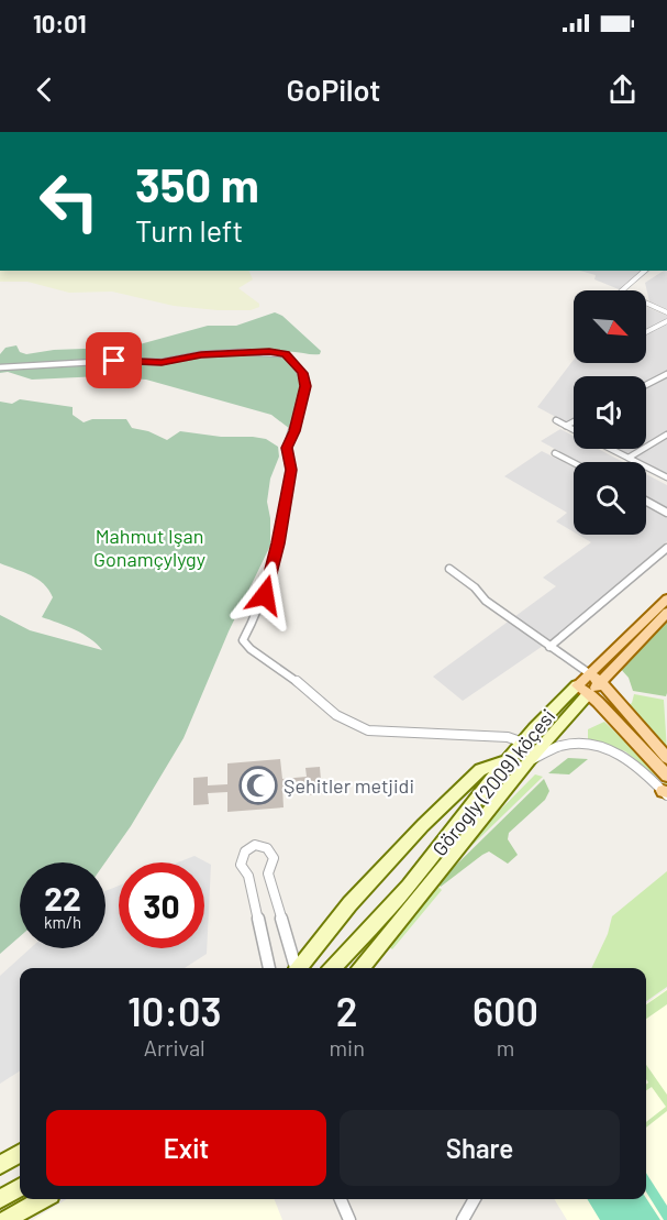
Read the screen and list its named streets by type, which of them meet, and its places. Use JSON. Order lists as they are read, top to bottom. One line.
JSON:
{"streets":{"main road":["Görogly (2009) köçesi"]},"parks":["Mahmut Işan Gonamçylygy"],"places":{"mosque":["Şehitler metjidi"]},"north":"bottom right","page":{"status":"10:01","header":"GoPilot","turn":["350 m","Turn left"],"speed":"22 km/h","limit":"30","eta":["10:03","Arrival","2","min","600","m"],"buttons":["Exit","Share"]}}
